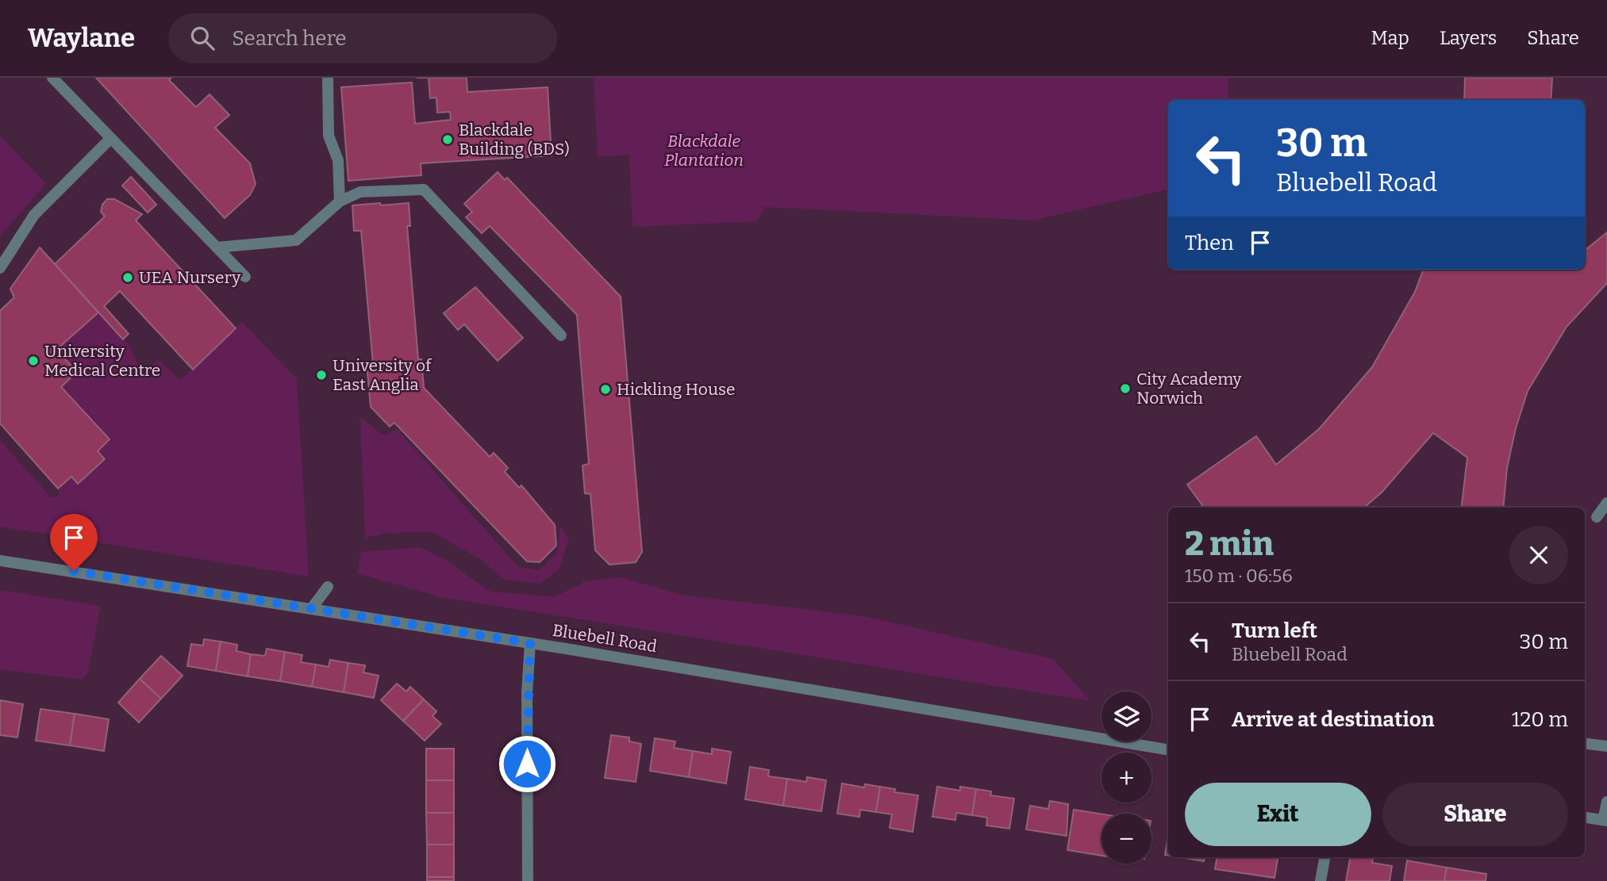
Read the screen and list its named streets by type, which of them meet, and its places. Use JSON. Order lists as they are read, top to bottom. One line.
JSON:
{"streets":{"street":["Bluebell Road"]},"parks":["Blackdale Plantation"],"places":["Blackdale Building (BDS)","UEA Nursery","University Medical Centre","University of East Anglia","City Academy Norwich","Hickling House"],"page":{"header":"Waylane","search":"Search here","nav":["Map","Layers","Share"],"turn":["30 m","Bluebell Road"],"then":"Then","heading":["2 min","150 m · 06:56"],"list":[{"name":"Turn left","note":"Bluebell Road","value":"30 m"},{"name":"Arrive at destination","value":"120 m"}],"map_buttons":["+","−"],"buttons":["Exit","Share"]}}
